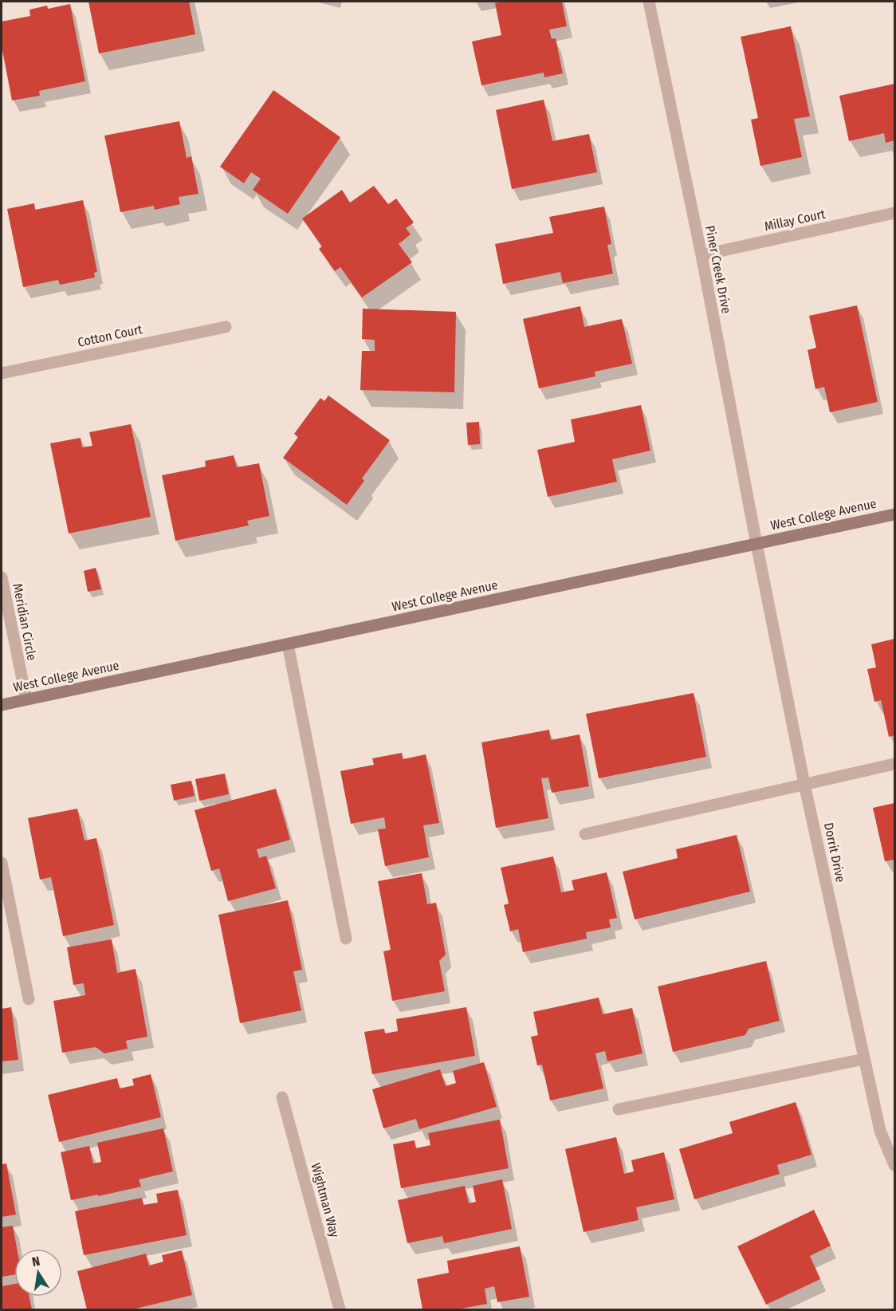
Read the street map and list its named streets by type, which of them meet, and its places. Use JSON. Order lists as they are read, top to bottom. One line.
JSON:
{"streets":{"main road":["West College Avenue"],"street":["Millay Court","Piner Creek Drive","Cotton Court","Meridian Circle","Dorrit Drive","Wightman Way"]},"crossings":[["Millay Court","Piner Creek Drive"],["Piner Creek Drive","West College Avenue"],["Piner Creek Drive","Dorrit Drive"],["West College Avenue","Meridian Circle"],["West College Avenue","Dorrit Drive"]],"north":"top"}
